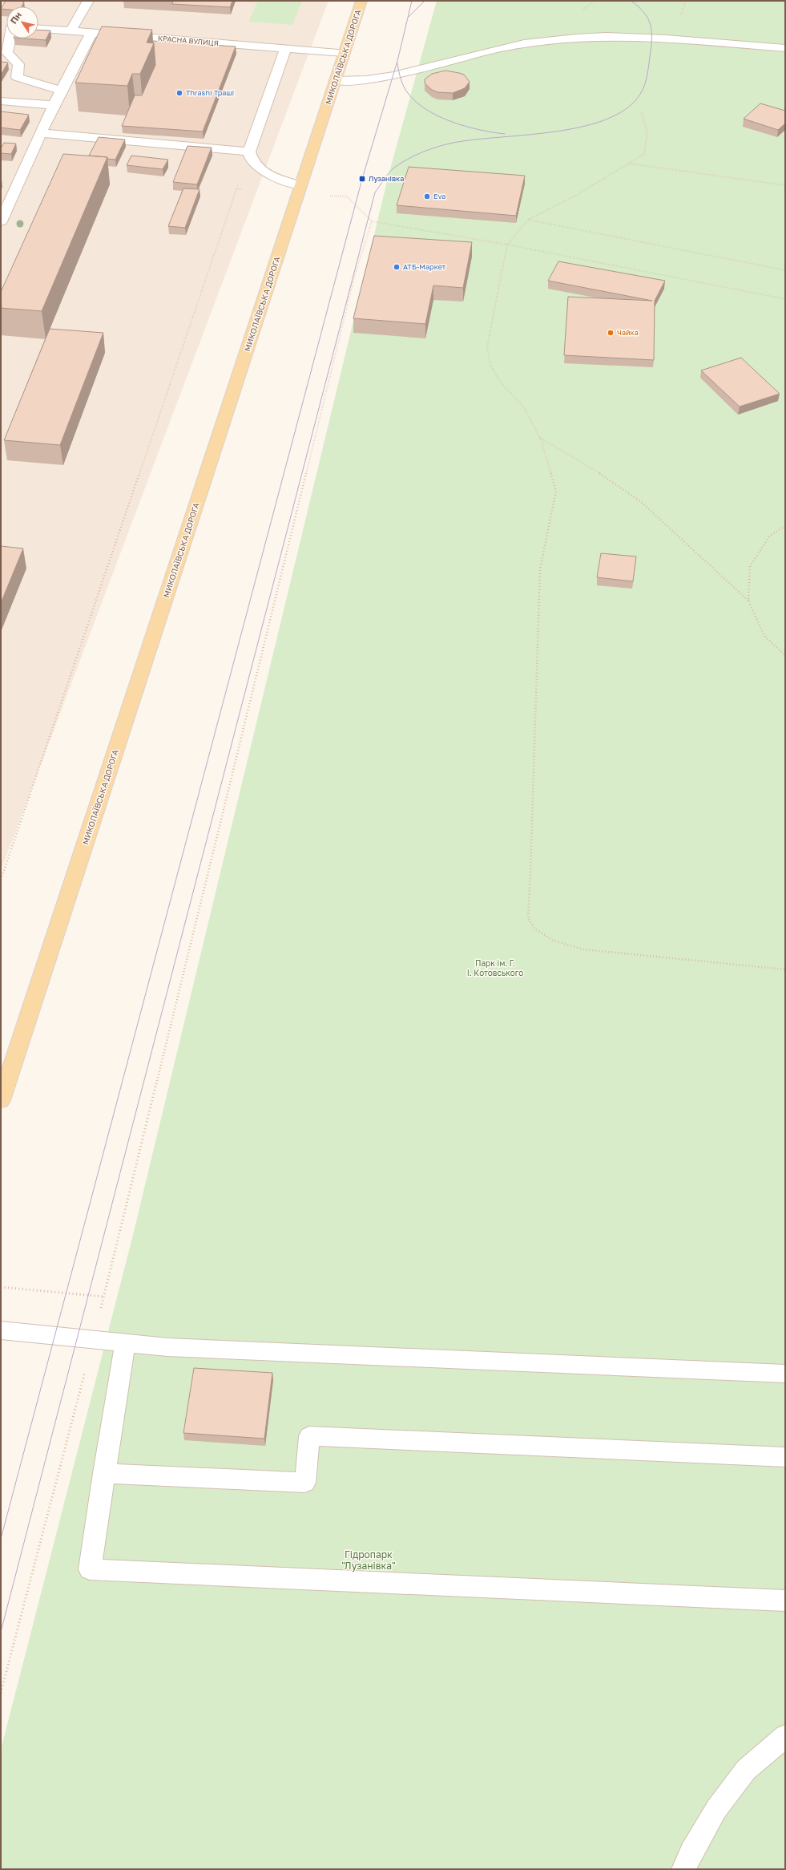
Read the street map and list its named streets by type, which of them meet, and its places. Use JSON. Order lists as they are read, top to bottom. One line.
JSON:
{"streets":{"main road":["МИКОЛАЇВСЬКА ДОРОГА"],"street":["КРАСНА ВУЛИЦЯ"]},"crossings":[["КРАСНА ВУЛИЦЯ","МИКОЛАЇВСЬКА ДОРОГА"]],"parks":["Парк ім. Г. І. Котовського","Гідропарк \"Лузанівка\""],"places":{"other":["Thrash! Траш!","Eva","АТБ-Маркет","Чайка"],"transit":["Лузанівка"]},"north":"top left"}
